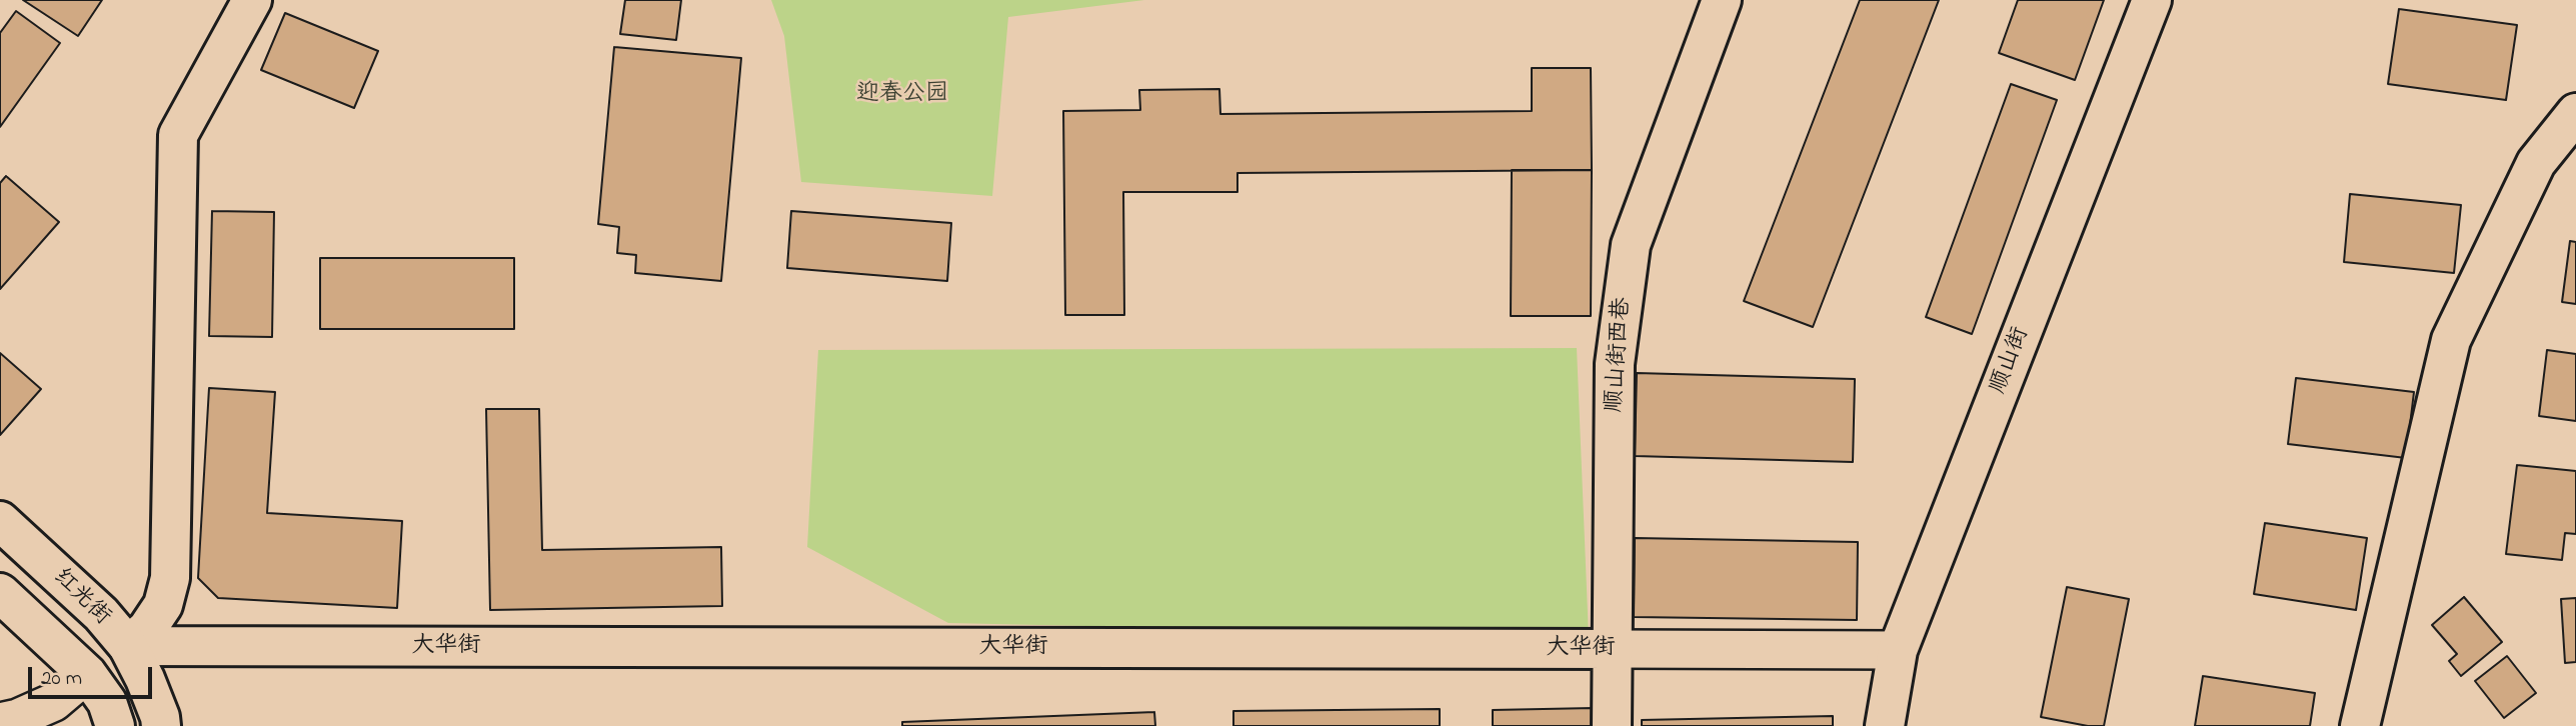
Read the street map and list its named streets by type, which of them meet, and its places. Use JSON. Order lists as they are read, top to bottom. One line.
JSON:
{"streets":{"street":["顺山街西巷","顺山街","红光街","大华街"]},"crossings":[["顺山街西巷","大华街"],["顺山街","大华街"],["红光街","大华街"]],"parks":["迎春公园"],"scale_bar":"20 m"}
